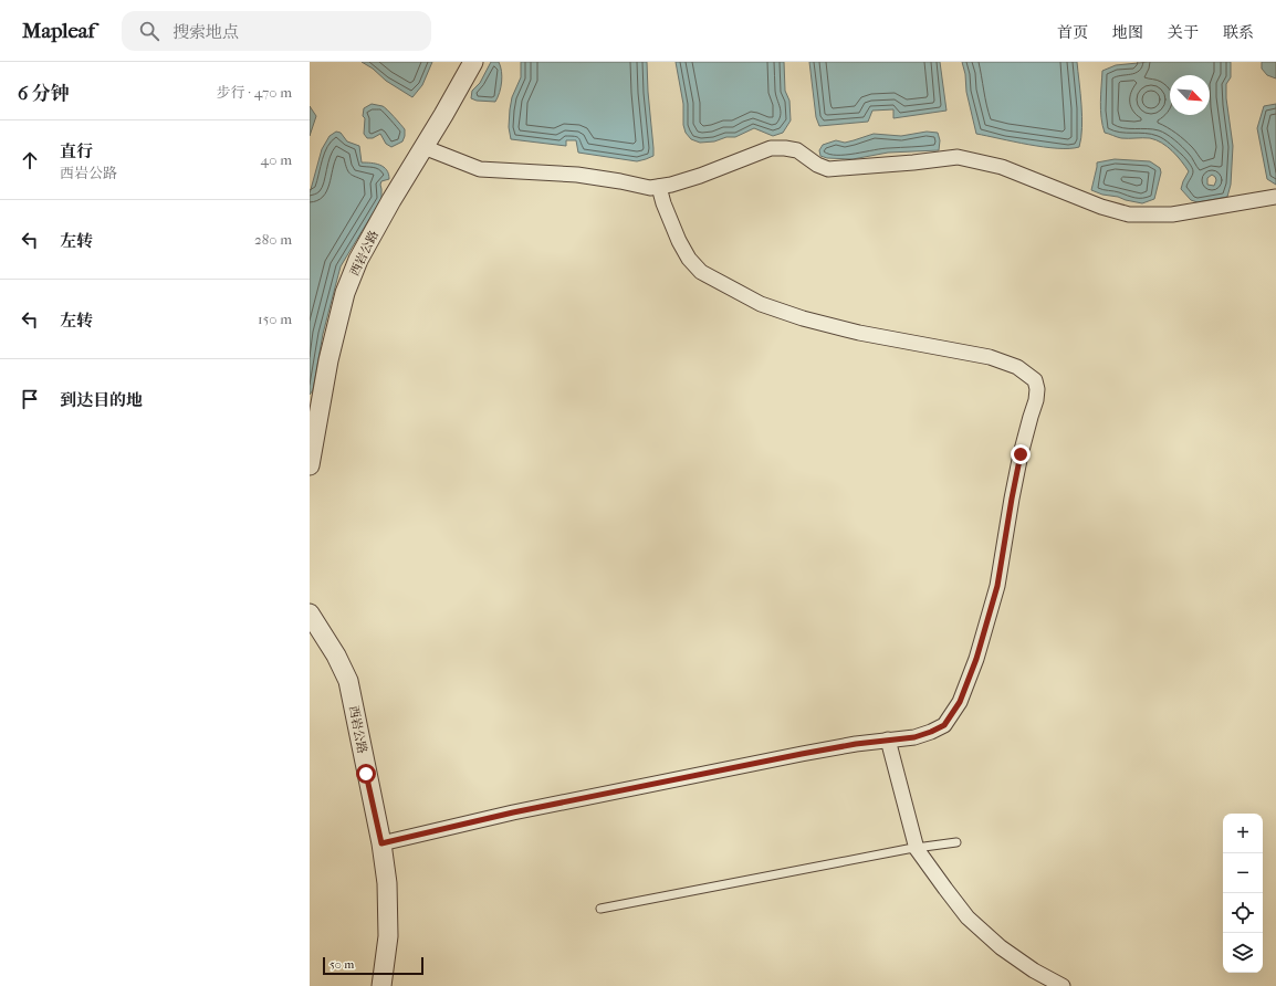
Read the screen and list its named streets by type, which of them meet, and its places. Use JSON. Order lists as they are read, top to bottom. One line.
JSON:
{"streets":{"street":["西岩公路"]},"scale_bar":"50 m","north":"bottom right","page":{"header":"Mapleaf","search":"搜索地点","nav":["首页","地图","关于","联系"],"heading":["6 分钟","步行 · 470 m"],"list":[["直行","西岩公路","40 m"],["左转","280 m"],["左转","150 m"],"到达目的地"],"map_buttons":["+","−"],"scale":"50 m"}}
